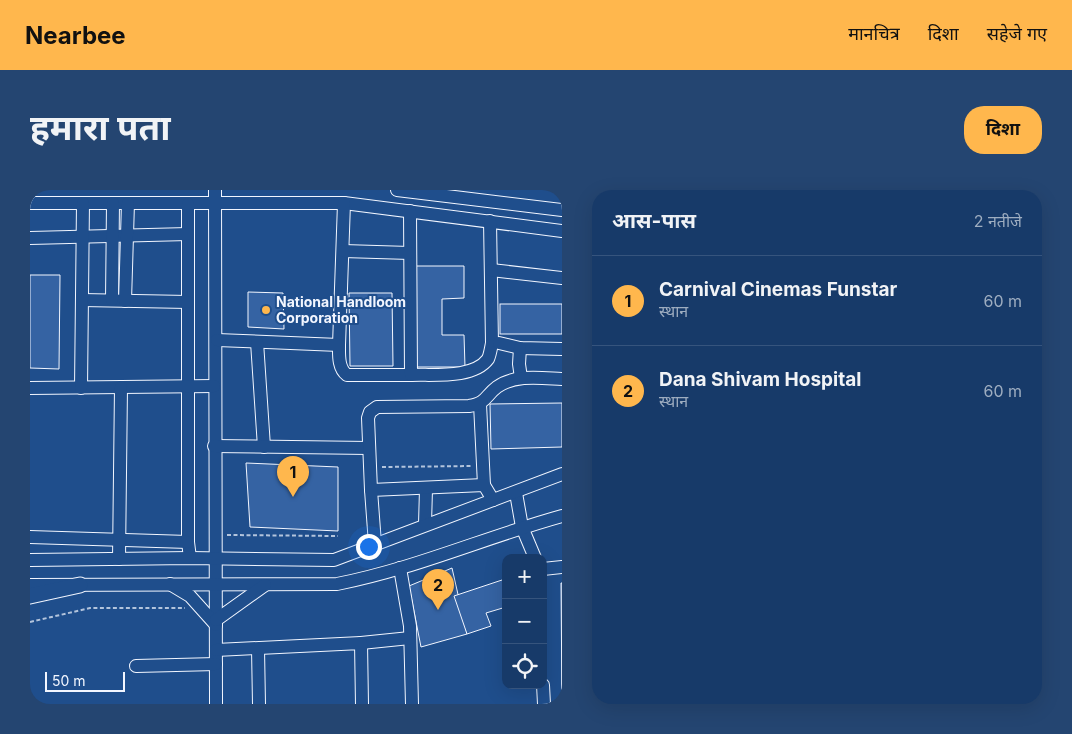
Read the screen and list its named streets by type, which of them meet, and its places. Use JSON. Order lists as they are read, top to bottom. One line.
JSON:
{"places":["National Handloom Corporation"],"scale_bar":"50 m","page":{"header":"Nearbee","nav":["मानचित्र","दिशा","सहेजे गए"],"title":"हमारा पता","buttons":"दिशा","heading":["आस-पास","2 नतीजे"],"list":[{"mark":"1","name":"Carnival Cinemas Funstar","note":"स्थान","value":"60 m"},{"mark":"2","name":"Dana Shivam Hospital","note":"स्थान","value":"60 m"}],"pins":["1","2"],"map_buttons":["+","−"],"scale":"50 m"}}
